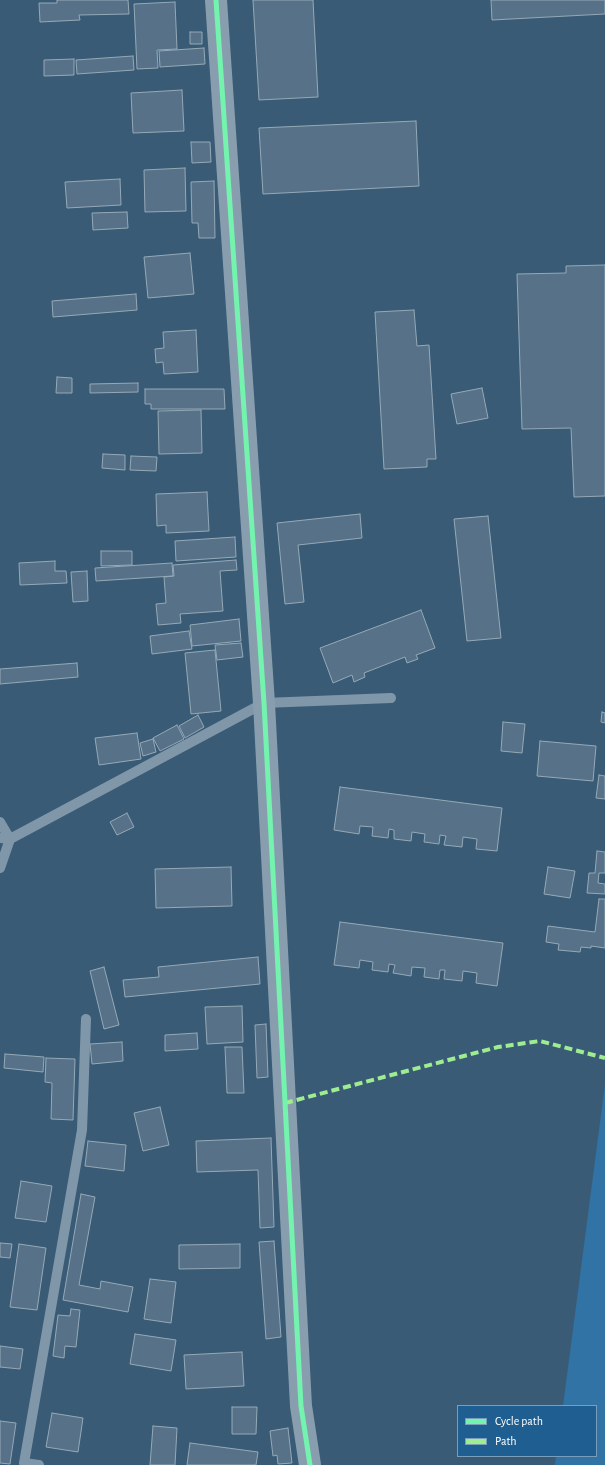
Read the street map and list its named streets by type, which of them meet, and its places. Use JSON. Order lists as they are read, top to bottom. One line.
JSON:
{"legend":["Cycle path","Path"]}
